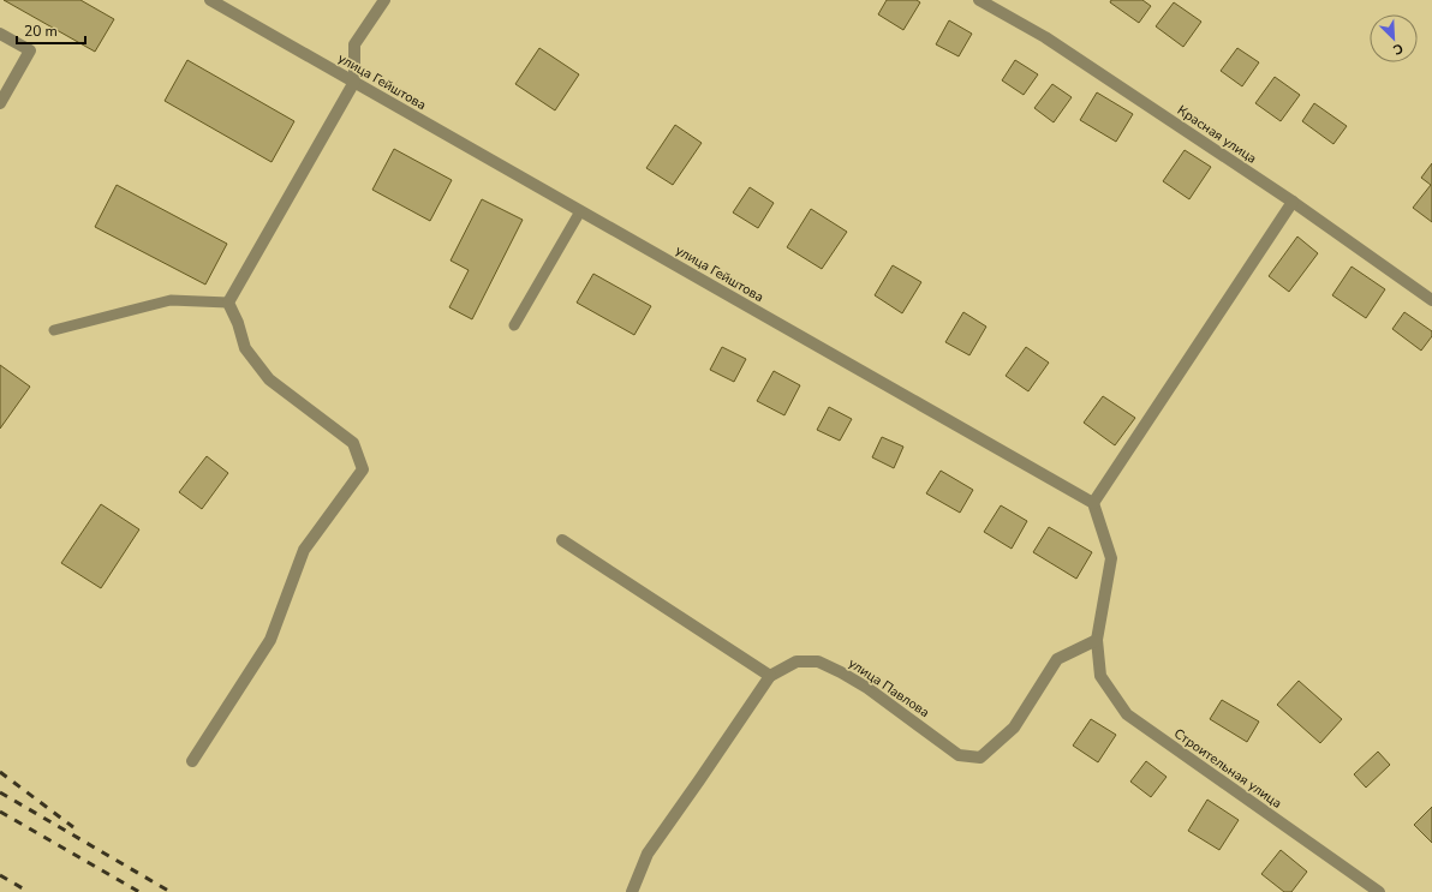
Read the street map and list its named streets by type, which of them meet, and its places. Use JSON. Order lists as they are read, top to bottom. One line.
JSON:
{"streets":{"street":["улица Гейштова","Красная улица","улица Павлова","Строительная улица"]},"crossings":[["улица Павлова","Строительная улица"]],"scale_bar":"20 m","north":"bottom right"}
